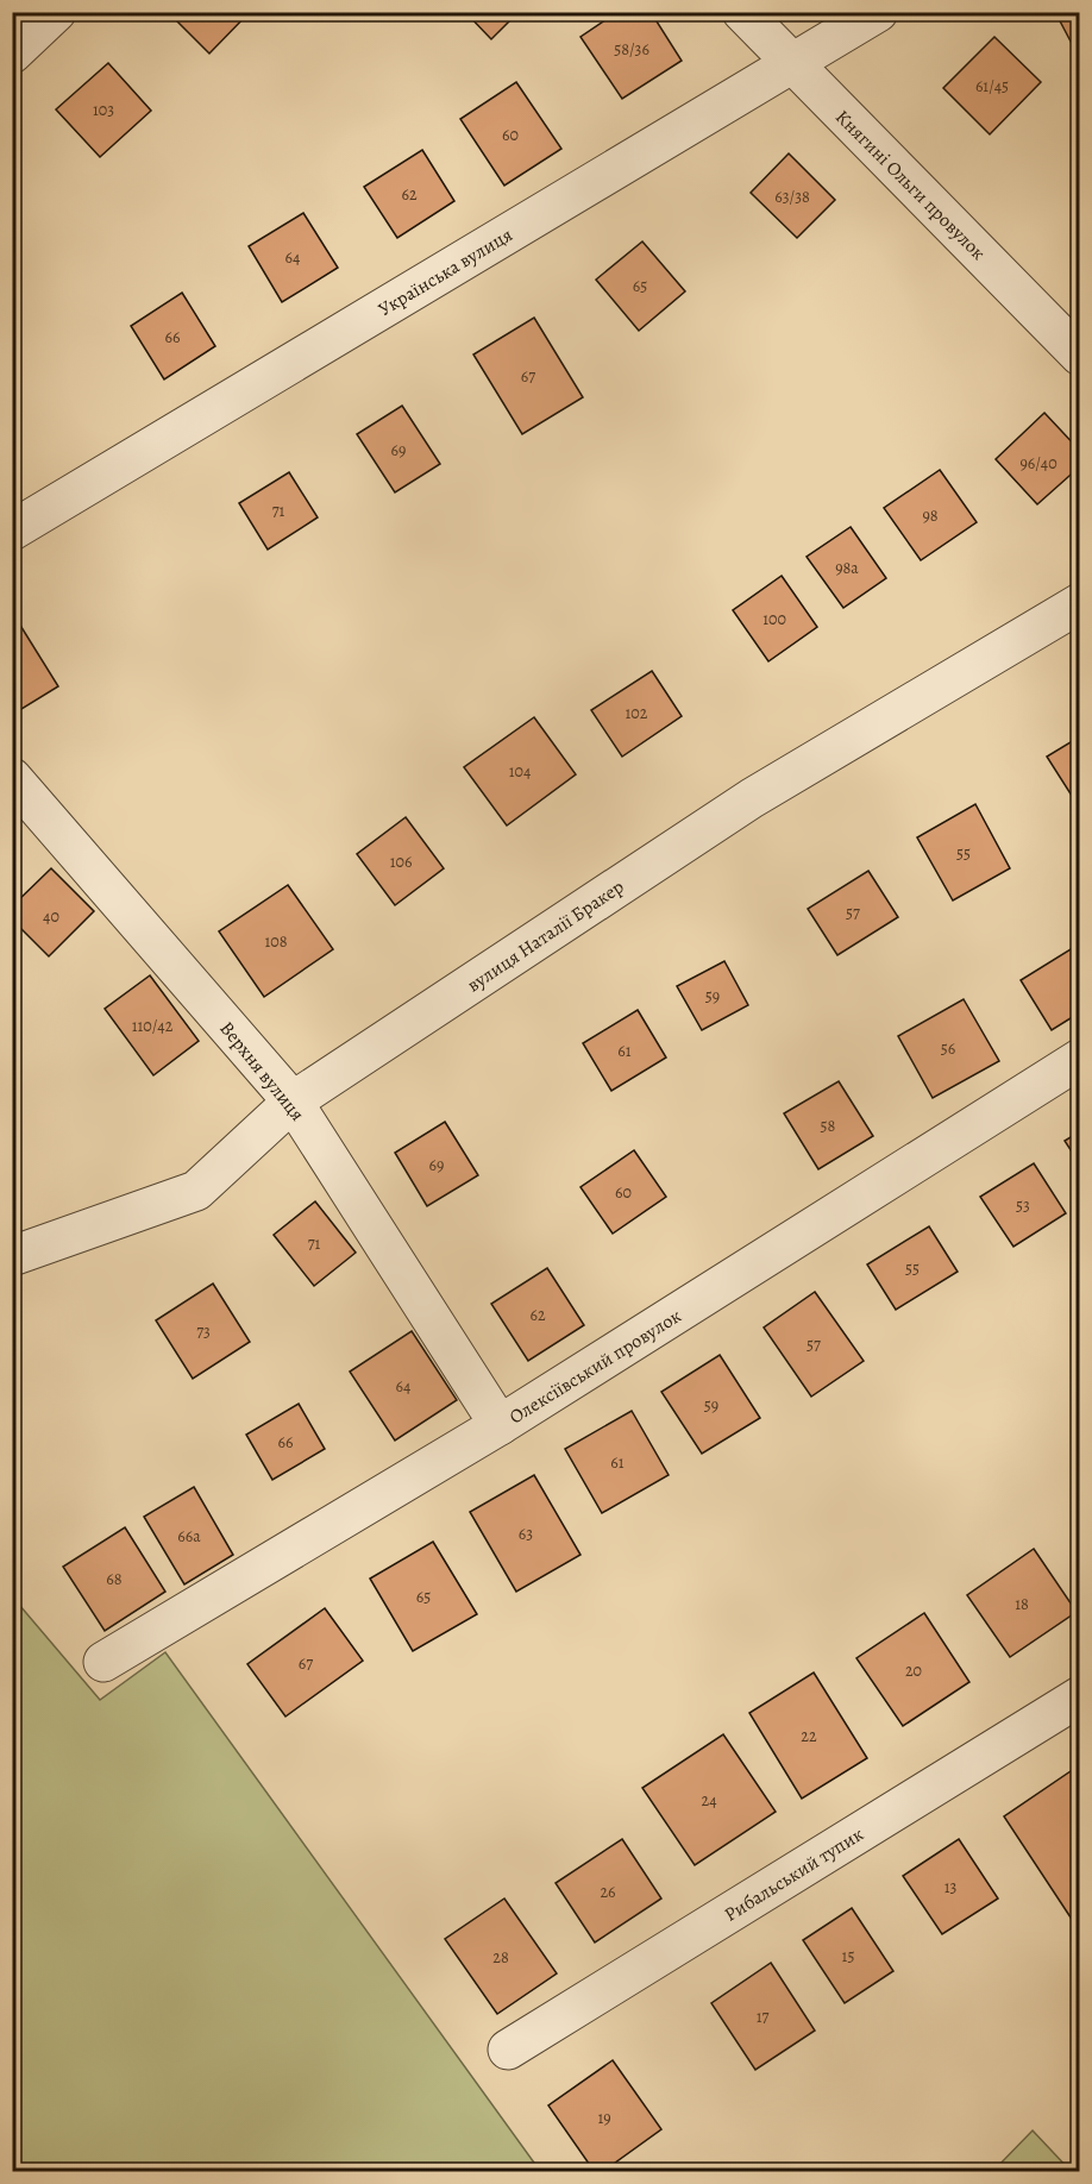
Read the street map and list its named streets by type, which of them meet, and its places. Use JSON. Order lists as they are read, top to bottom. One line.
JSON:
{"streets":{"street":["Княгині Ольги провулок","Українська вулиця","вулиця Наталії Бракер","Верхня вулиця","Олексіївський провулок","Рибальський тупик"]},"crossings":[["Княгині Ольги провулок","Українська вулиця"],["вулиця Наталії Бракер","Верхня вулиця"],["Верхня вулиця","Олексіївський провулок"]],"house_numbers":["58/36","61/45","103","60","62","63/38","64","65","66","67","69","96/40","71","98","98а","100","102","104","55","106","57","40","108","59","110/42","56","61","58","69","60","53","71","55","62","73","57","64","59","66","61","63","66а","68","65","18","67","20","22","24","13","26","15","28","17","19"]}
